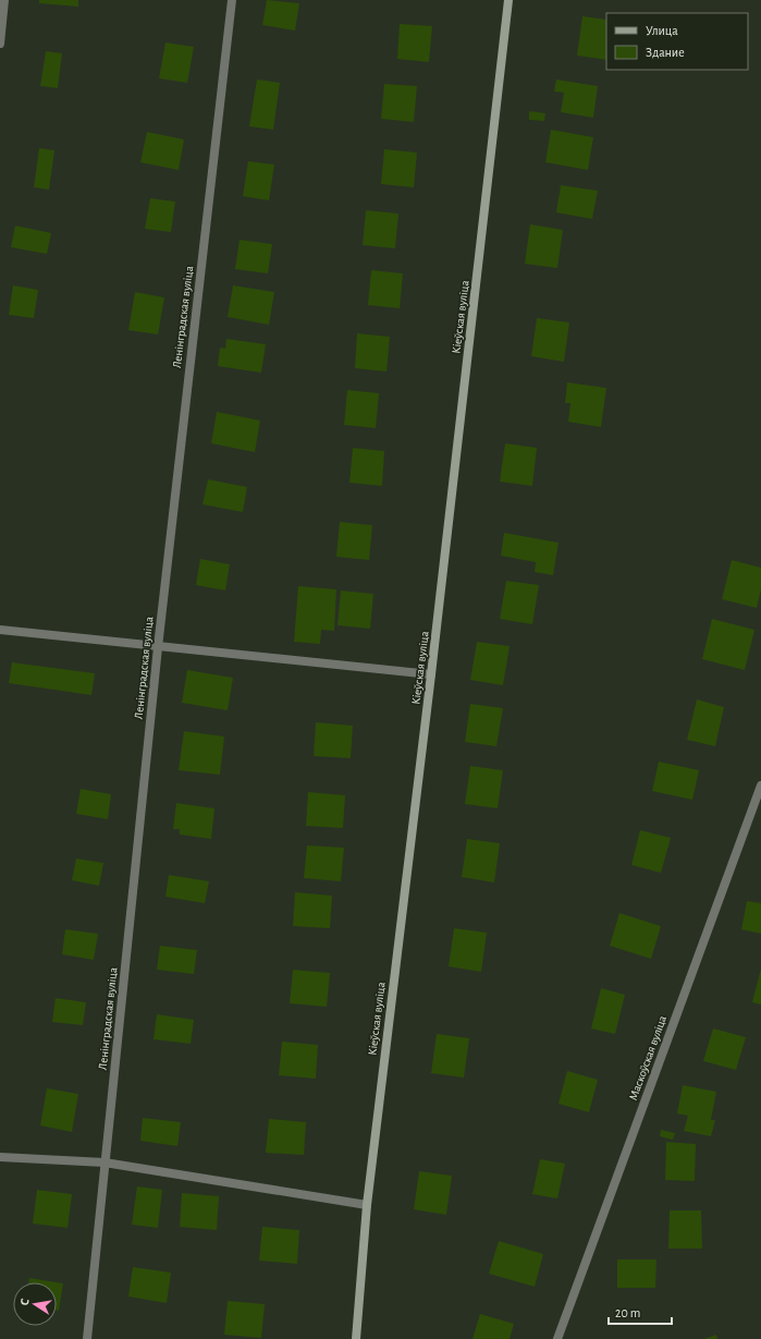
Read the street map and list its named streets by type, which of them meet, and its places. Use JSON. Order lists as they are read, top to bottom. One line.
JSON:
{"streets":{"street":["Ленінградская вуліца","Кіеўская вуліца","Маскоўская вуліца"]},"legend":["Улица","Здание"],"scale_bar":"20 m","north":"left"}
